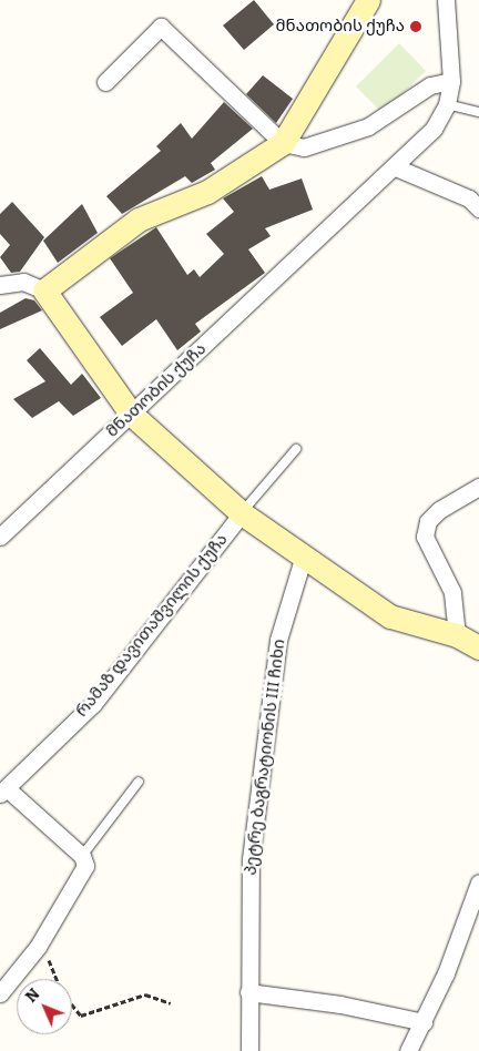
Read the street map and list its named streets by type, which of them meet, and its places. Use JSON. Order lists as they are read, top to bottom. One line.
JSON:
{"streets":{"street":["მნათობის ქუჩა","რამაზ დავითაშვილის ქუჩა","პეტრე ბაგრატიონის III ჩიხი"]},"places":["მნათობის ქუჩა"],"north":"top left"}
